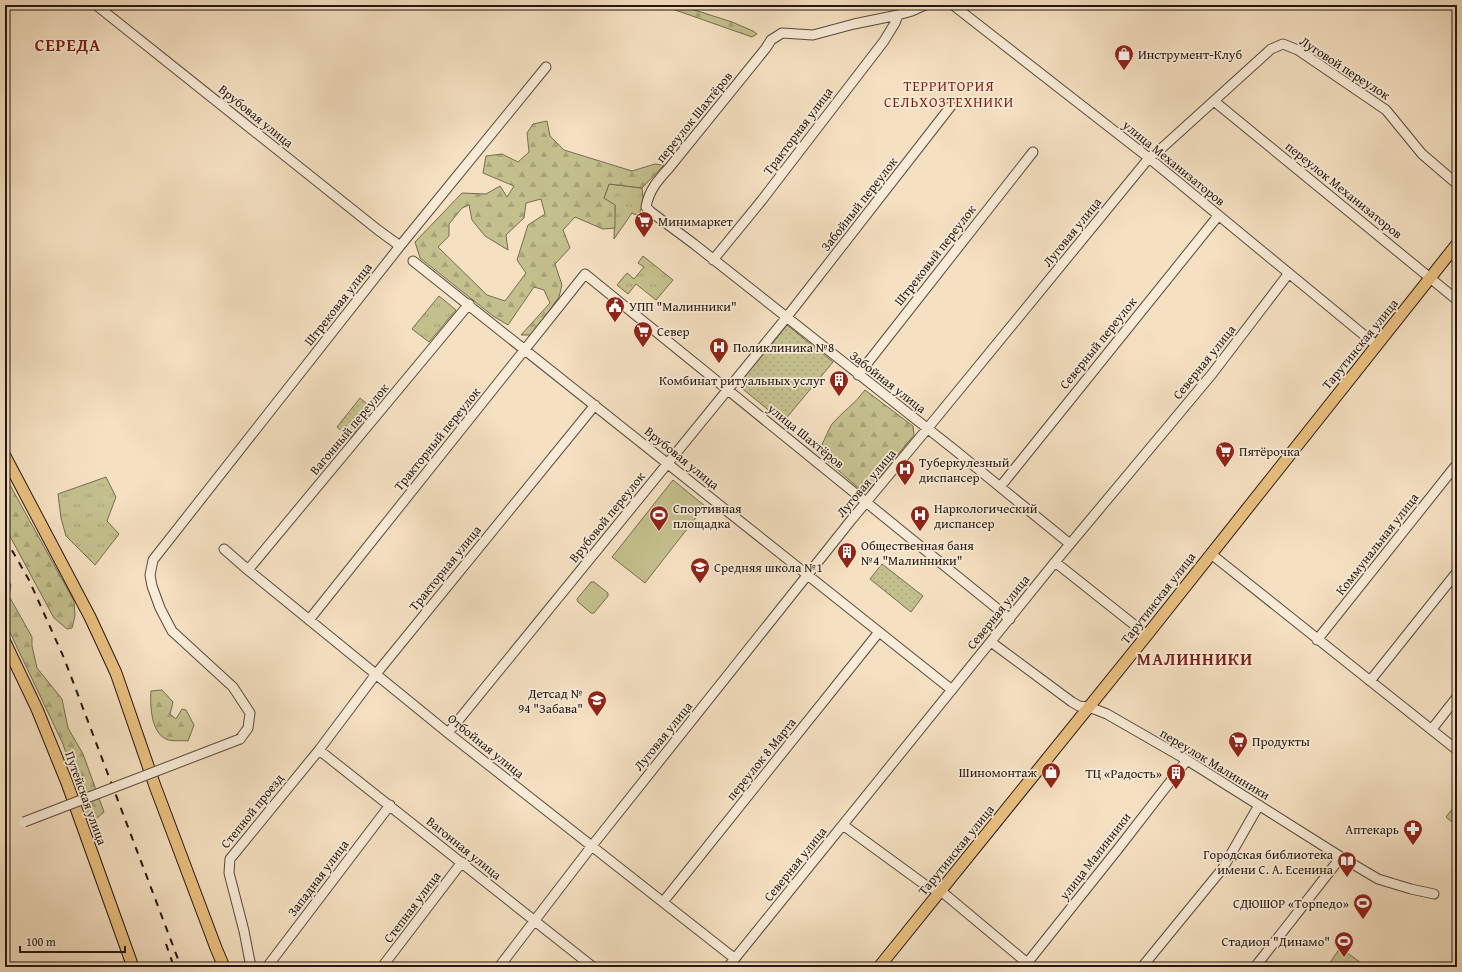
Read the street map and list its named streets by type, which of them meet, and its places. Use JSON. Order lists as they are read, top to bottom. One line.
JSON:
{"streets":{"main road":["Тарутинская улица","Путейская улица"],"street":["Луговой переулок","Врубовая улица","переулок Шахтёров","Тракторная улица","улица Механизаторов","переулок Механизаторов","Забойный переулок","Луговая улица","Штрековый переулок","Штрековая улица","Северный переулок","Северная улица","Забойная улица","Вагонный переулок","улица Шахтёров","Тракторный переулок","Врубовой переулок","Коммунальная улица","Отбойная улица","переулок 8 Марта","переулок Малинники","Степной проезд","Вагонная улица","улица Малинники","Западная улица","Степная улица"]},"crossings":[["Луговой переулок","Луговая улица"],["Врубовая улица","Тракторная улица"],["Врубовая улица","Луговая улица"],["Врубовая улица","Штрековая улица"],["Врубовая улица","Северная улица"],["Врубовая улица","Вагонный переулок"],["Врубовая улица","Тракторный переулок"],["Врубовая улица","Врубовой переулок"],["Врубовая улица","переулок 8 Марта"],["переулок Шахтёров","Тракторная улица"],["переулок Шахтёров","Забойная улица"],["Тракторная улица","Забойная улица"],["Тракторная улица","Отбойная улица"],["Тракторная улица","Степной проезд"],["Тракторная улица","Вагонная улица"],["улица Механизаторов","Луговая улица"],["улица Механизаторов","Северный переулок"],["улица Механизаторов","Тарутинская улица"],["улица Механизаторов","Северная улица"],["переулок Механизаторов","Луговая улица"],["переулок Механизаторов","Тарутинская улица"],["Забойный переулок","Забойная улица"],["Забойный переулок","Врубовой переулок"],["Луговая улица","Забойная улица"],["Луговая улица","улица Шахтёров"],["Луговая улица","Отбойная улица"],["Луговая улица","Вагонная улица"],["Штрековый переулок","Забойная улица"],["Северный переулок","Забойная улица"],["Тарутинская улица","переулок Малинники"],["Северная улица","Забойная улица"],["Северная улица","улица Шахтёров"],["Северная улица","Отбойная улица"],["Северная улица","переулок Малинники"],["Забойная улица","Врубовой переулок"],["Вагонный переулок","Отбойная улица"],["улица Шахтёров","Тракторный переулок"],["улица Шахтёров","Врубовой переулок"],["Тракторный переулок","Отбойная улица"],["Врубовой переулок","Отбойная улица"],["Отбойная улица","переулок 8 Марта"],["переулок Малинники","улица Малинники"],["Степной проезд","Вагонная улица"],["Вагонная улица","Западная улица"],["Вагонная улица","Степная улица"]],"districts":["СЕРЕДА","ТЕРРИТОРИЯ СЕЛЬХОЗТЕХНИКИ","МАЛИННИКИ"],"places":{"shop":["Инструмент-Клуб","Шиномонтаж"],"supermarket":["Минимаркет","Север","Пятёрочка","Продукты"],"public building":["УПП \"Малинники\""],"hospital":["Поликлиника №8","Туберкулезный диспансер","Наркологический диспансер"],"building":["Комбинат ритуальных услуг","Общественная баня №4 \"Малинники\"","ТЦ «Радость»"],"sports":["Спортивная площадка","СДЮШОР «Торпедо»","Стадион \"Динамо\""],"school or university":["Средняя школа №1","Детсад № 94 \"Забава\""],"pharmacy":["Аптекарь"],"library":["Городская библиотека имени С. А. Есенина"]},"scale_bar":"100 m"}
